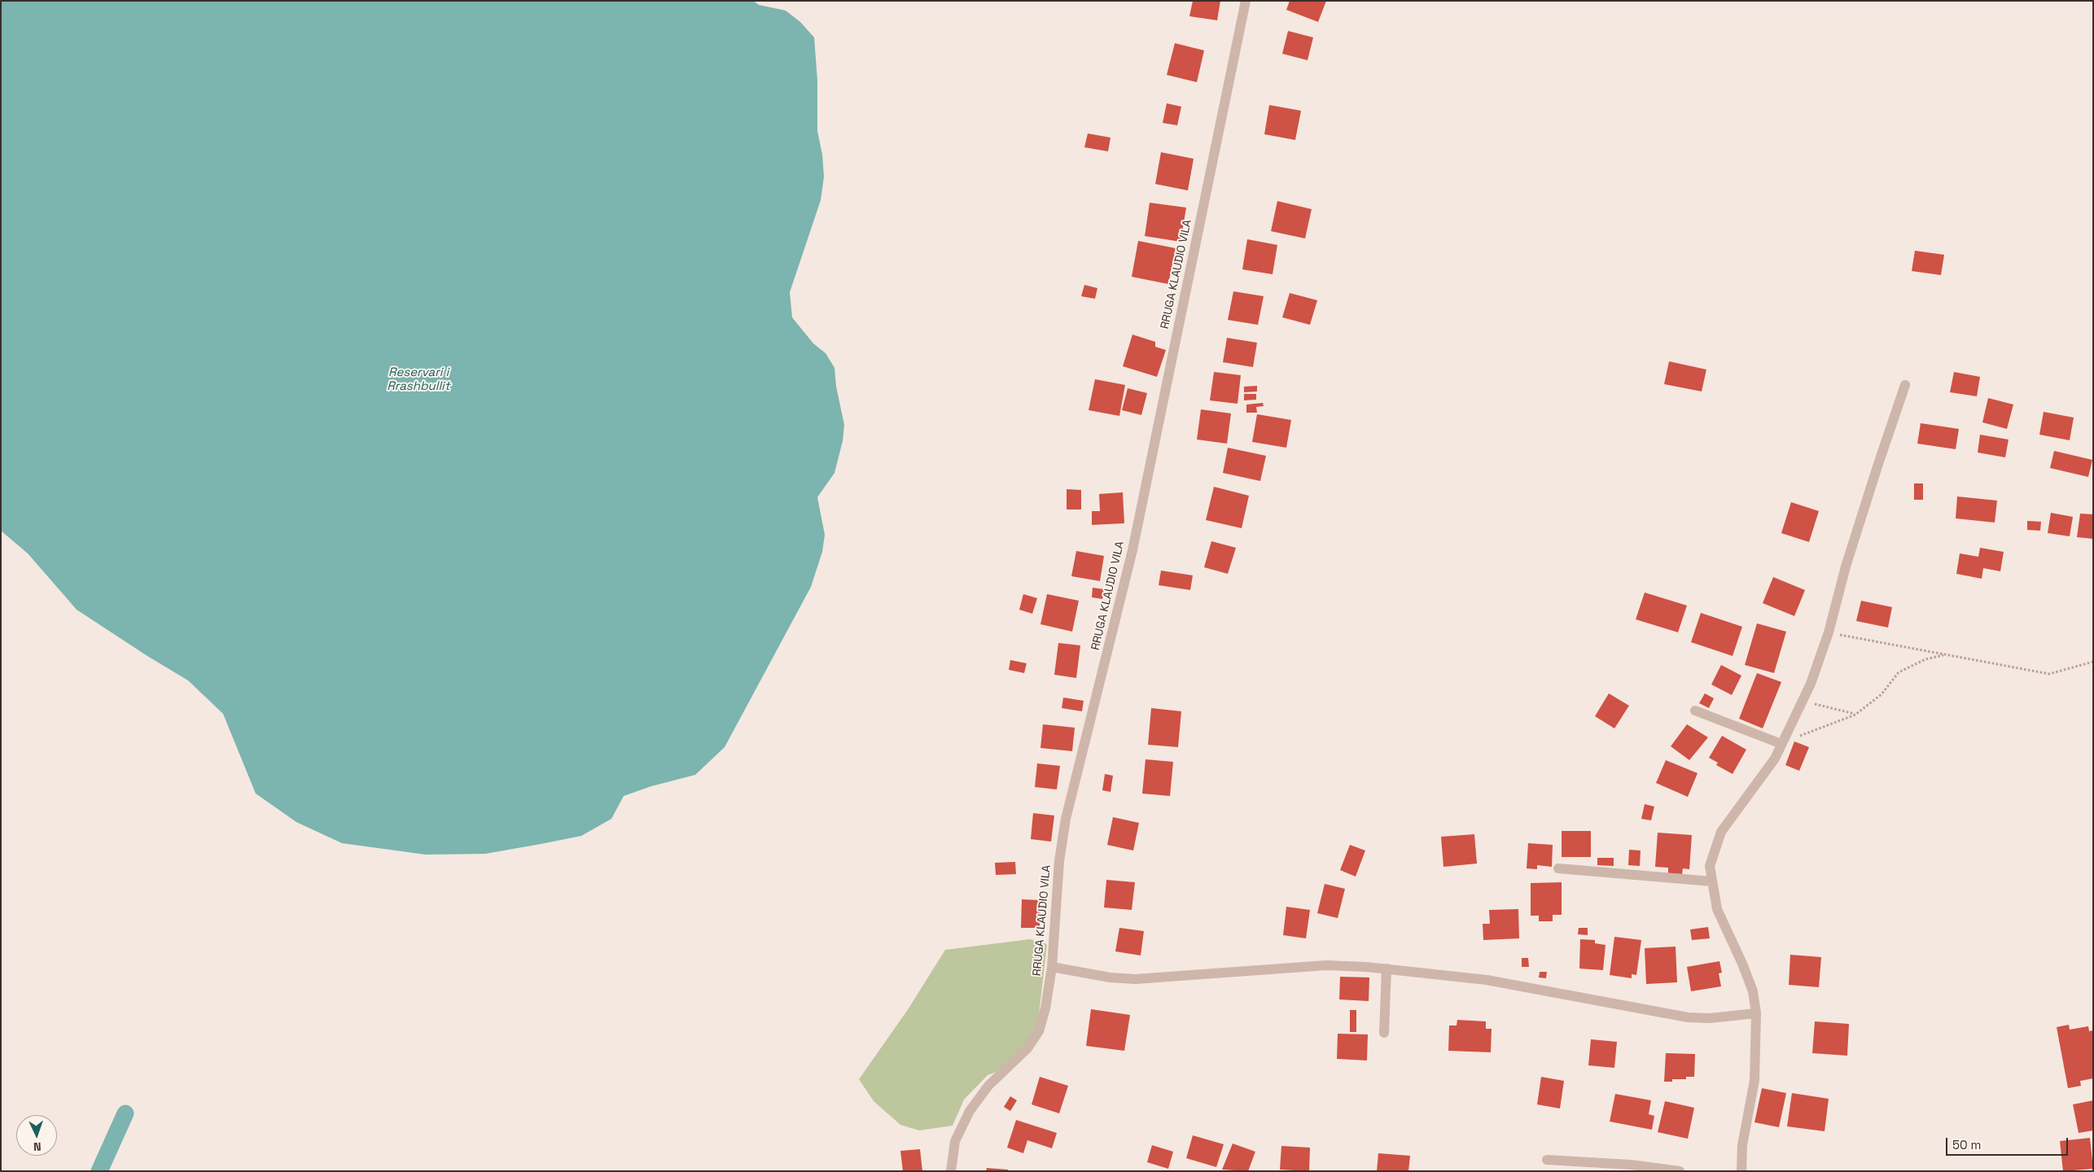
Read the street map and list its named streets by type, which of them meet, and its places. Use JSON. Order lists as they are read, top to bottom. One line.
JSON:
{"streets":{"street":["RRUGA KLAUDIO VILA"]},"water":["Reservari i Rrashbullit"],"scale_bar":"50 m","north":"bottom"}
